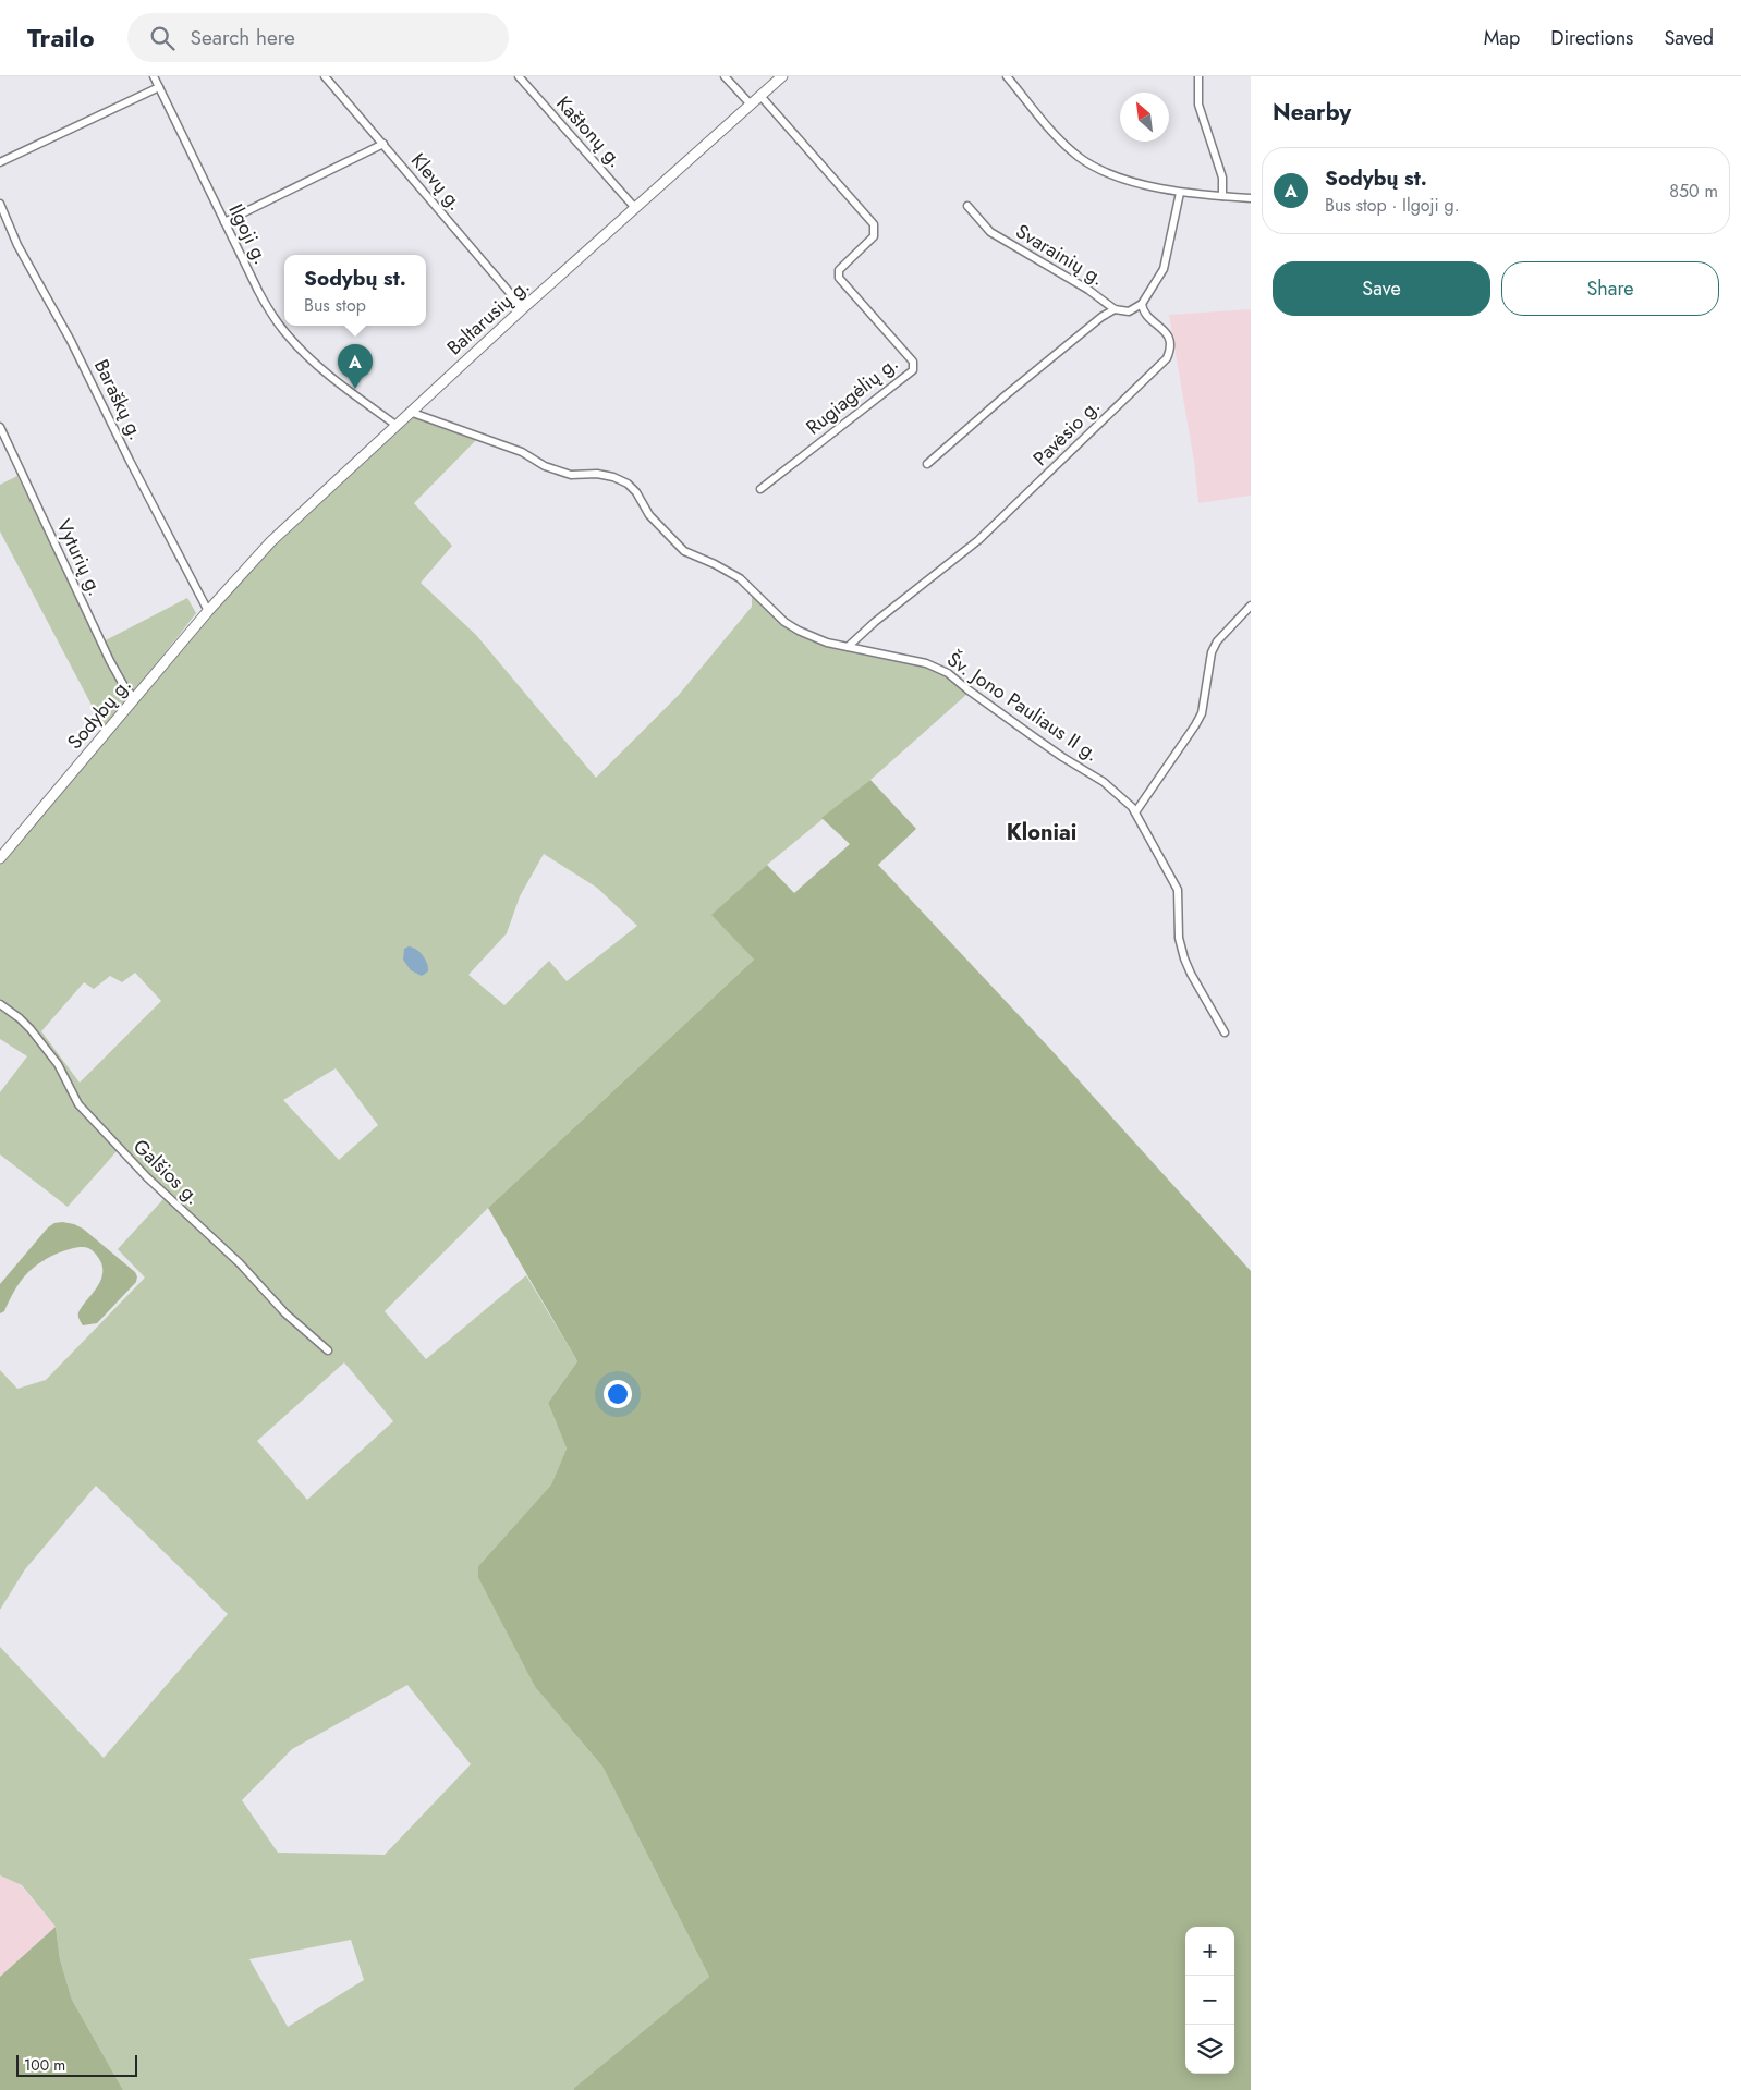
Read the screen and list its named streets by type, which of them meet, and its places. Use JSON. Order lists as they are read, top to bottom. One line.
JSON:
{"streets":{"main road":["Baltarusių g.","Sodybų g."],"street":["Kaštonų g.","Klevų g.","Ilgoji g.","Svarainių g.","Rugiagėlių g.","Baraškų g.","Pavėsio g.","Vyturių g.","Šv. Jono Pauliaus II g.","Galšios g."]},"crossings":[["Kaštonų g.","Baltarusių g."],["Klevų g.","Baltarusių g."],["Ilgoji g.","Baltarusių g."],["Svarainių g.","Pavėsio g."],["Baltarusių g.","Rugiagėlių g."],["Baltarusių g.","Šv. Jono Pauliaus II g."],["Baltarusių g.","Sodybų g."],["Baraškų g.","Sodybų g."],["Pavėsio g.","Šv. Jono Pauliaus II g."],["Vyturių g.","Sodybų g."]],"districts":["Kloniai"],"scale_bar":"100 m","north":"top left","page":{"header":"Trailo","search":"Search here","nav":["Map","Directions","Saved"],"heading":"Nearby","list":[{"mark":"A","name":"Sodybų st.","note":"Bus stop · Ilgoji g.","value":"850 m"}],"buttons":["Save","Share"],"popup":["Sodybų st.","Bus stop"],"pins":"A","map_buttons":["+","−"],"scale":"100 m"}}
